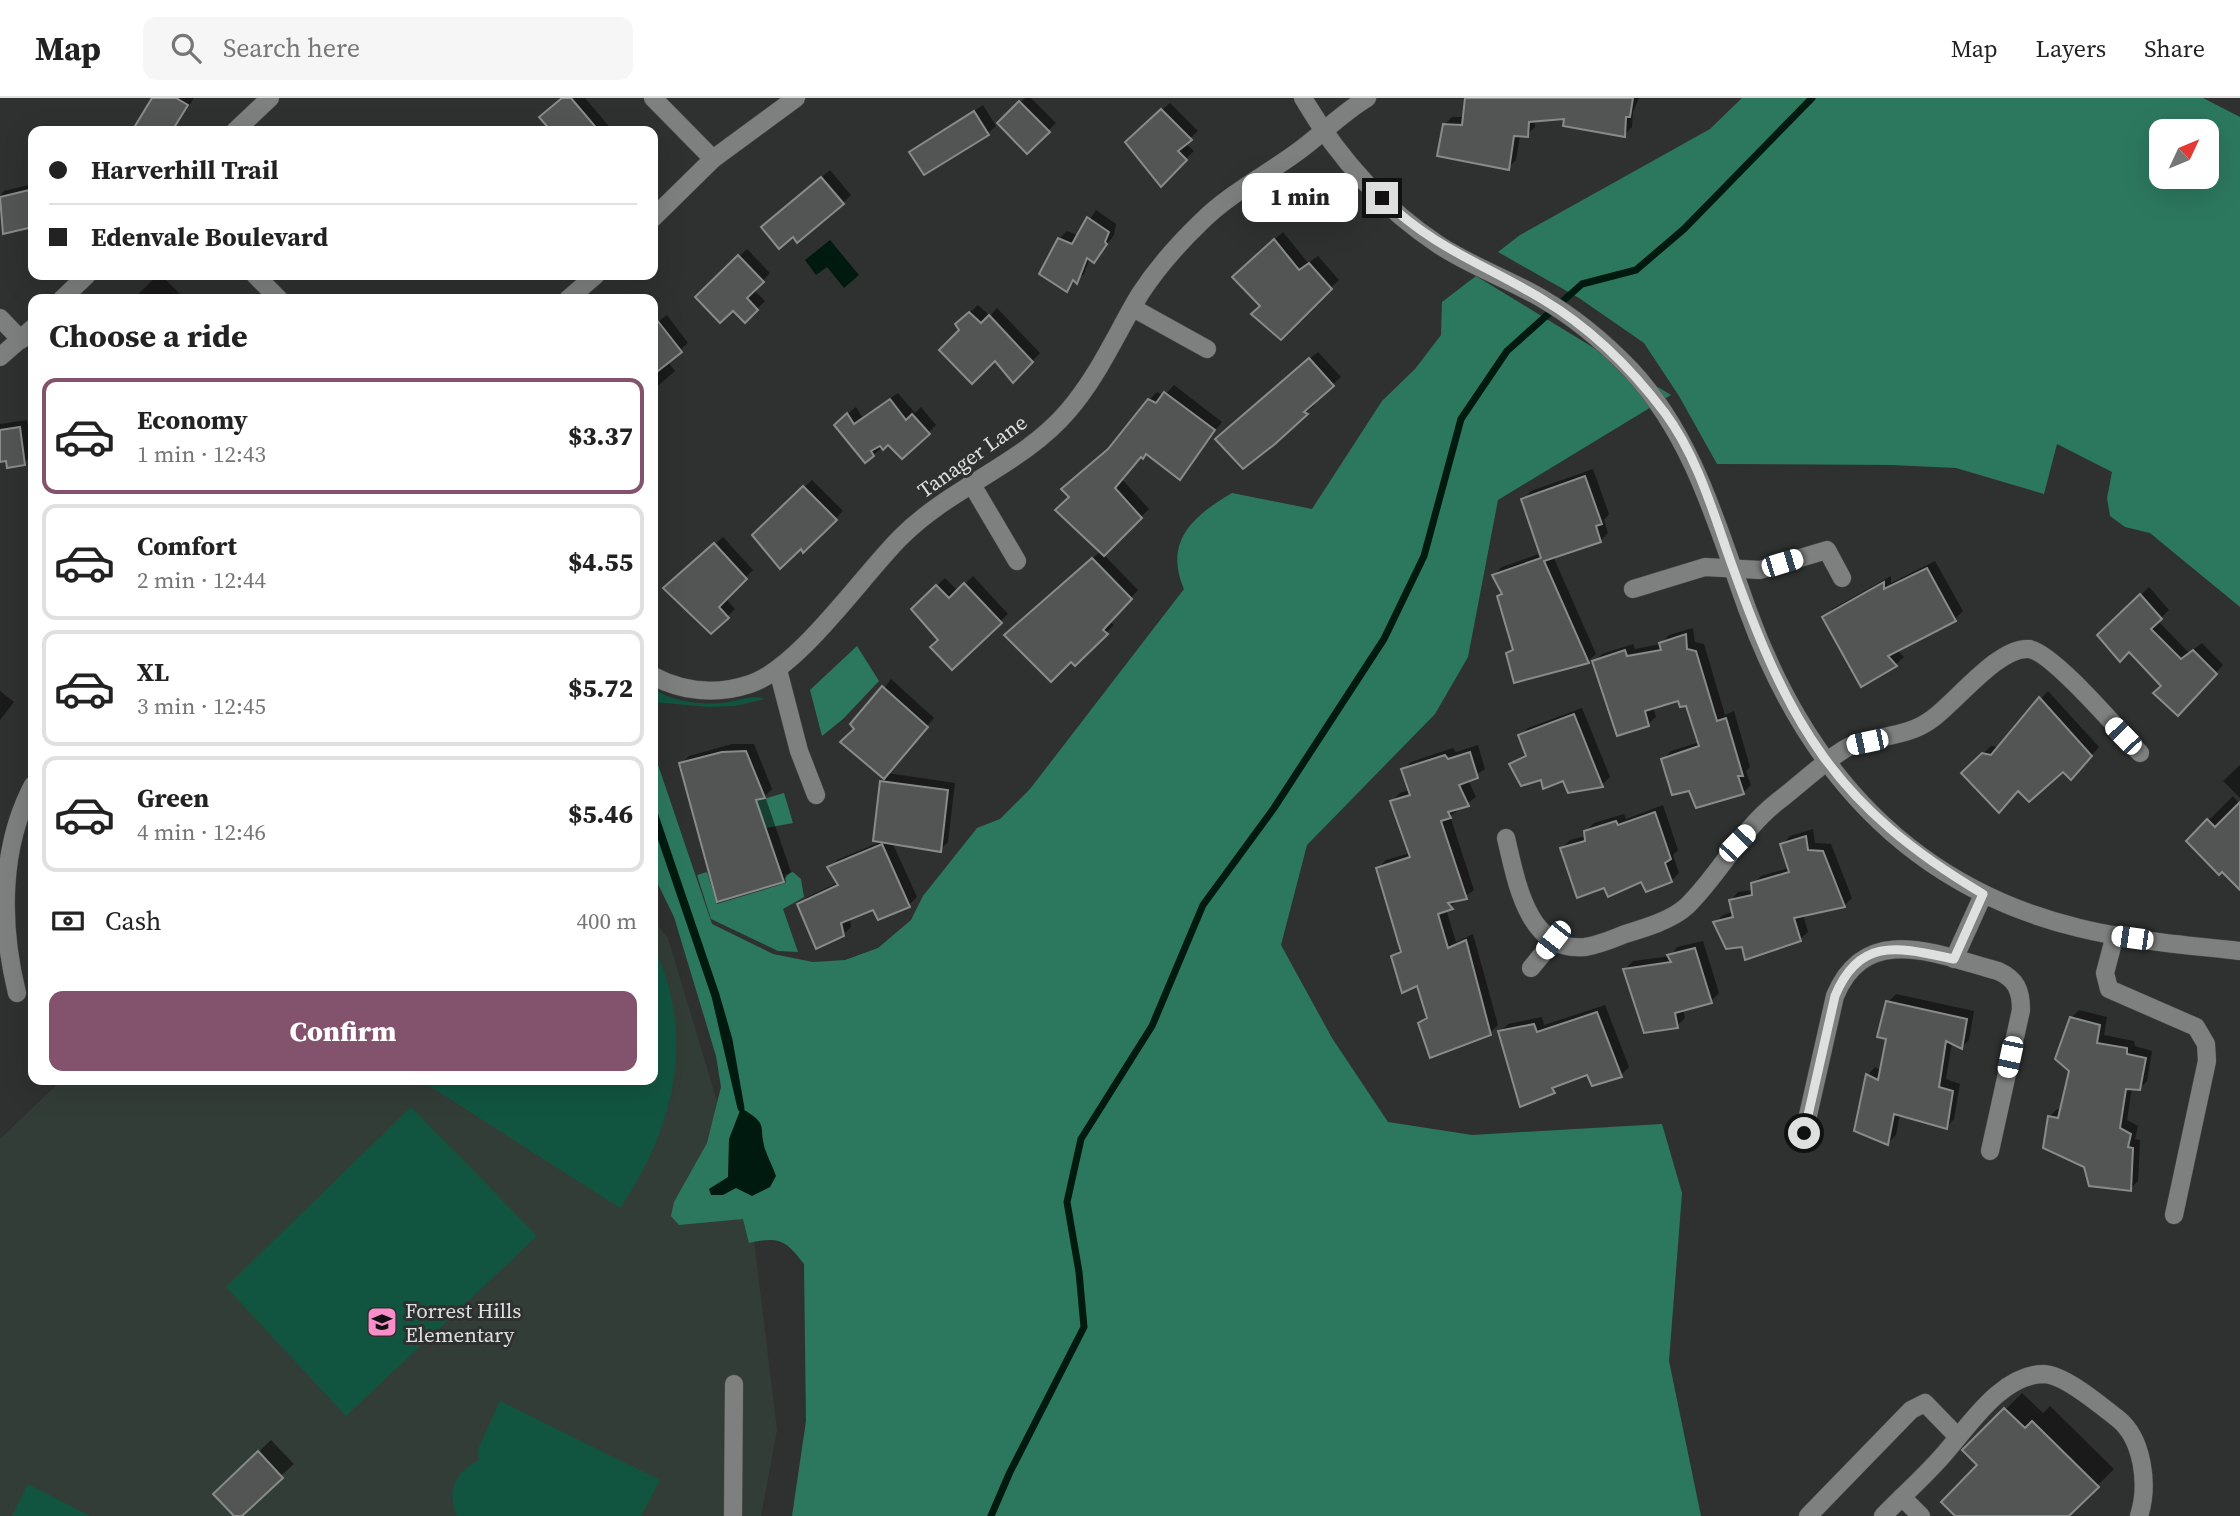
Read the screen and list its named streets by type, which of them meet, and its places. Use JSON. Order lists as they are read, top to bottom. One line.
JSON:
{"streets":{"street":["Tanager Lane"]},"places":{"school or university":["Forrest Hills Elementary"]},"north":"top right","page":{"header":"Map","search":"Search here","nav":["Map","Layers","Share"],"banner":["Harverhill Trail","Edenvale Boulevard"],"bubble":"1 min","heading":"Choose a ride","list":[{"name":"Economy","note":"1 min · 12:43","value":"$3.37"},{"name":"Comfort","note":"2 min · 12:44","value":"$4.55"},{"name":"XL","note":"3 min · 12:45","value":"$5.72"},{"name":"Green","note":"4 min · 12:46","value":"$5.46"}],"pay":["Cash","400 m"],"buttons":"Confirm"}}
